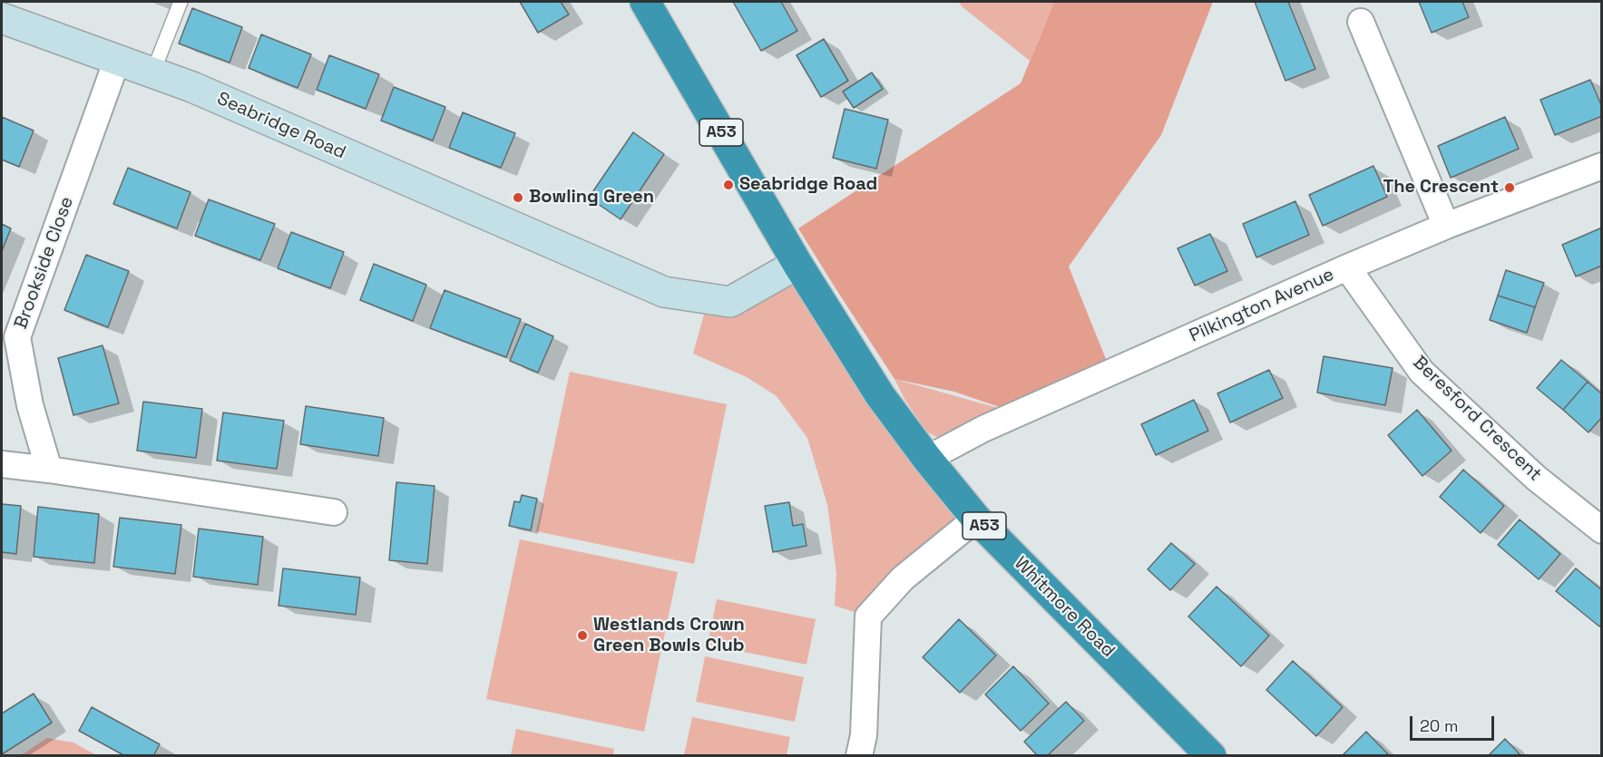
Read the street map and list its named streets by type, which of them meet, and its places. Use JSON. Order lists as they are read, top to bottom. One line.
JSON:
{"streets":{"highway":["A53","Whitmore Road"],"main road":["Seabridge Road"],"street":["Brookside Close","Pilkington Avenue","Beresford Crescent"]},"crossings":[["Seabridge Road","A53"],["Seabridge Road","Brookside Close"],["Seabridge Road","Whitmore Road"],["A53","Whitmore Road"],["Pilkington Avenue","Beresford Crescent"],["Pilkington Avenue","Whitmore Road"]],"places":["Seabridge Road","The Crescent","Bowling Green","Westlands Crown Green Bowls Club"],"scale_bar":"20 m"}
